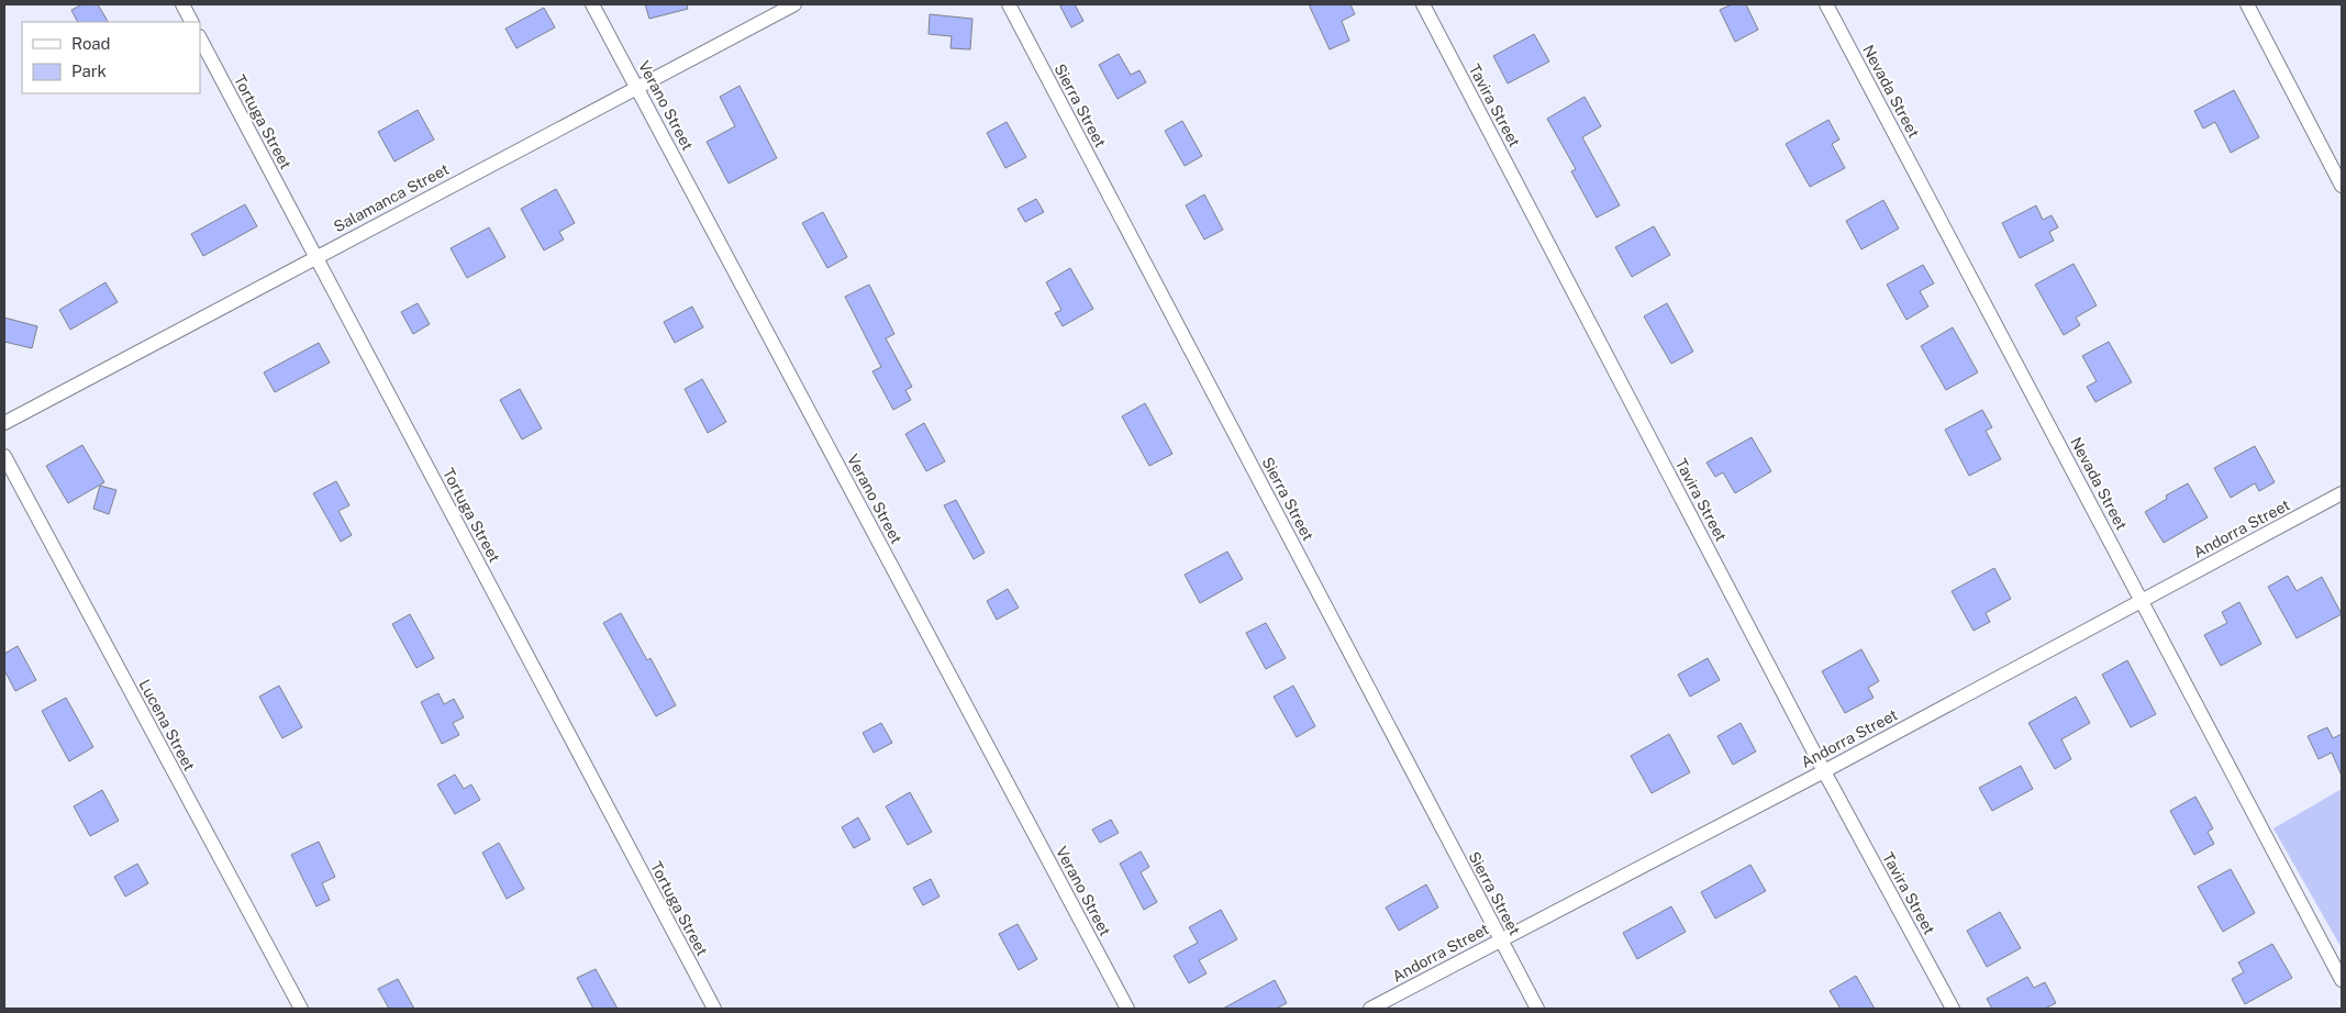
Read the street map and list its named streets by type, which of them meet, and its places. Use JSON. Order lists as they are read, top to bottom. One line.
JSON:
{"streets":{"street":["Nevada Street","Verano Street","Sierra Street","Tavira Street","Tortuga Street","Salamanca Street","Andorra Street","Lucena Street"]},"crossings":[["Nevada Street","Andorra Street"],["Verano Street","Salamanca Street"],["Sierra Street","Andorra Street"],["Tavira Street","Andorra Street"],["Tortuga Street","Salamanca Street"]],"legend":["Road","Park"]}
